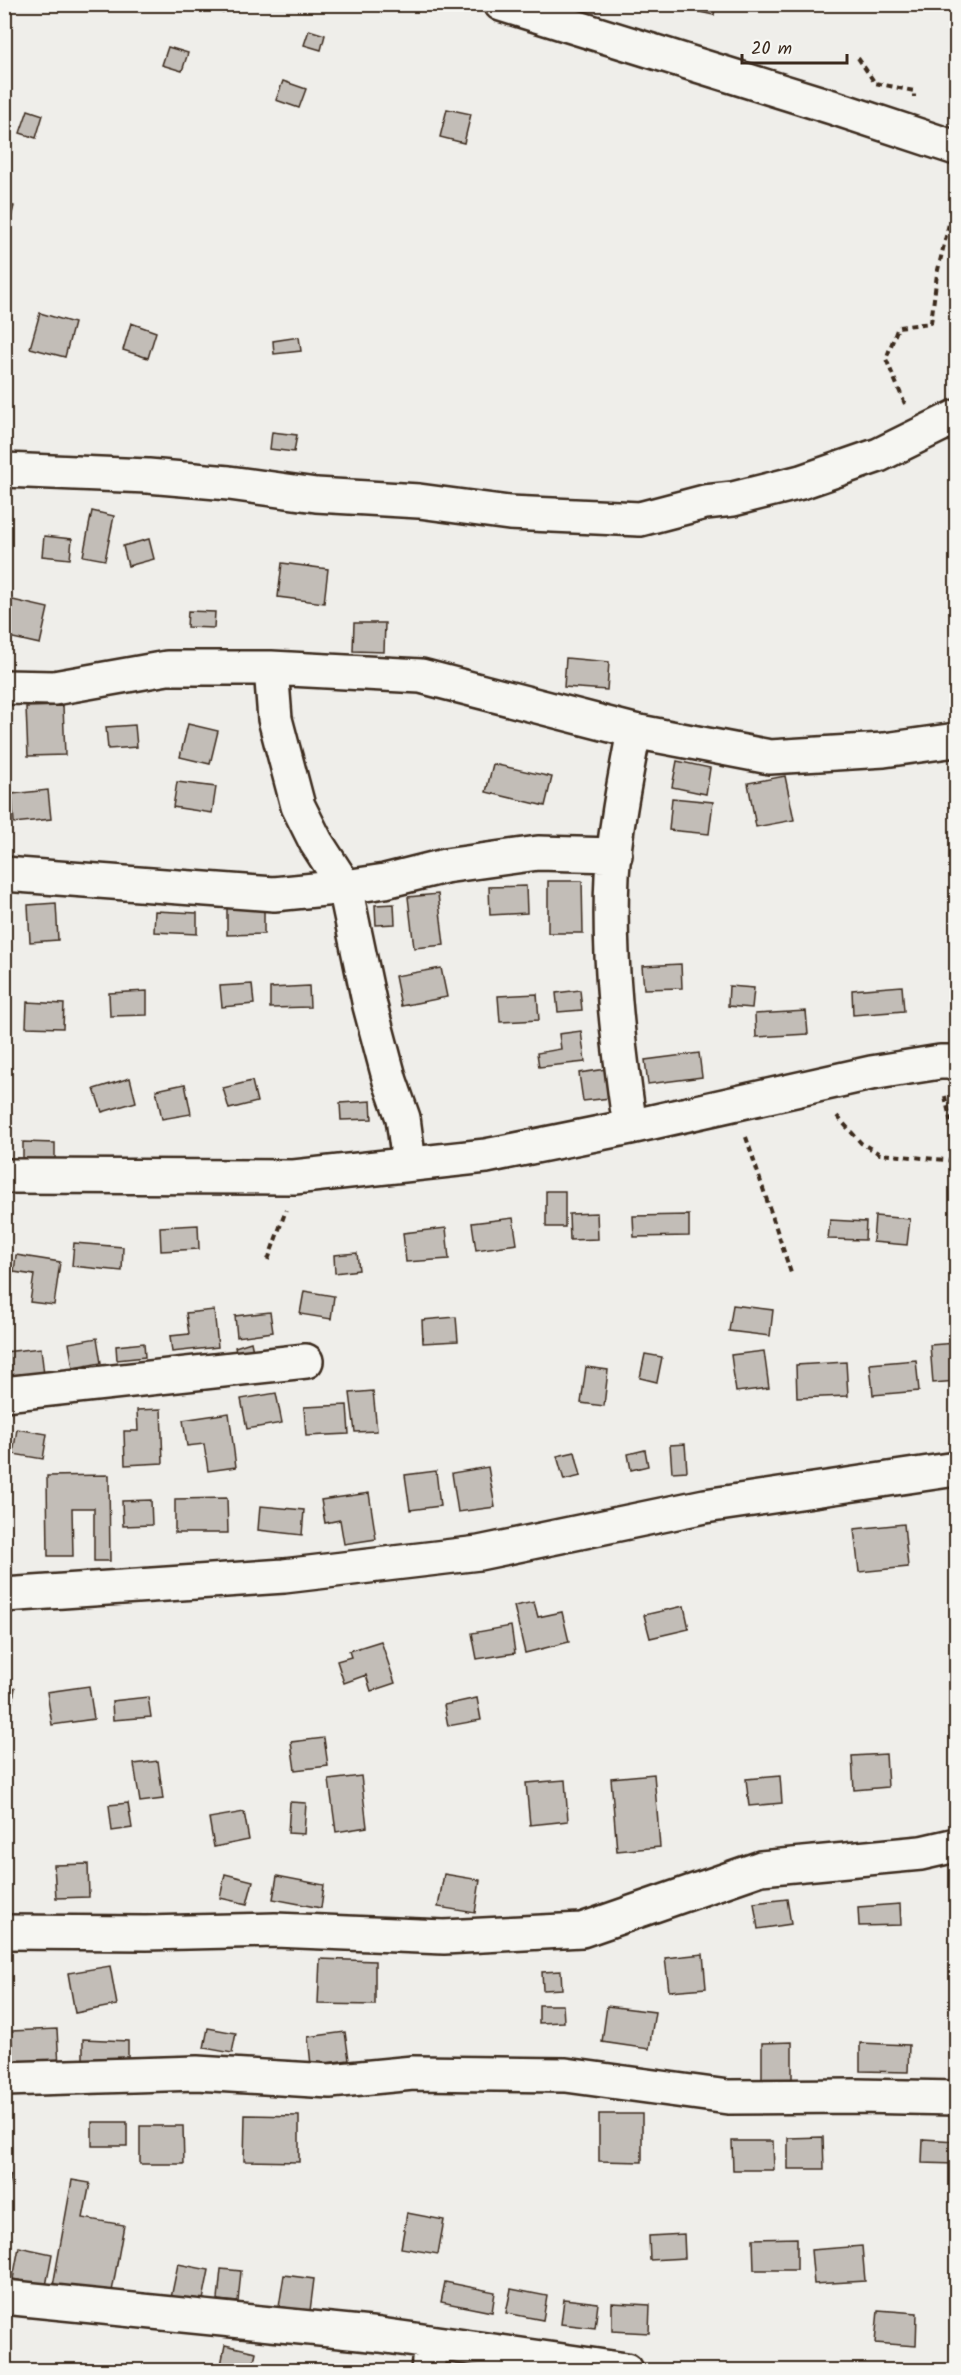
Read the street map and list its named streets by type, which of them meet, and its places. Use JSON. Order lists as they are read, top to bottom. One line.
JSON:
{"scale_bar":"20 m"}
